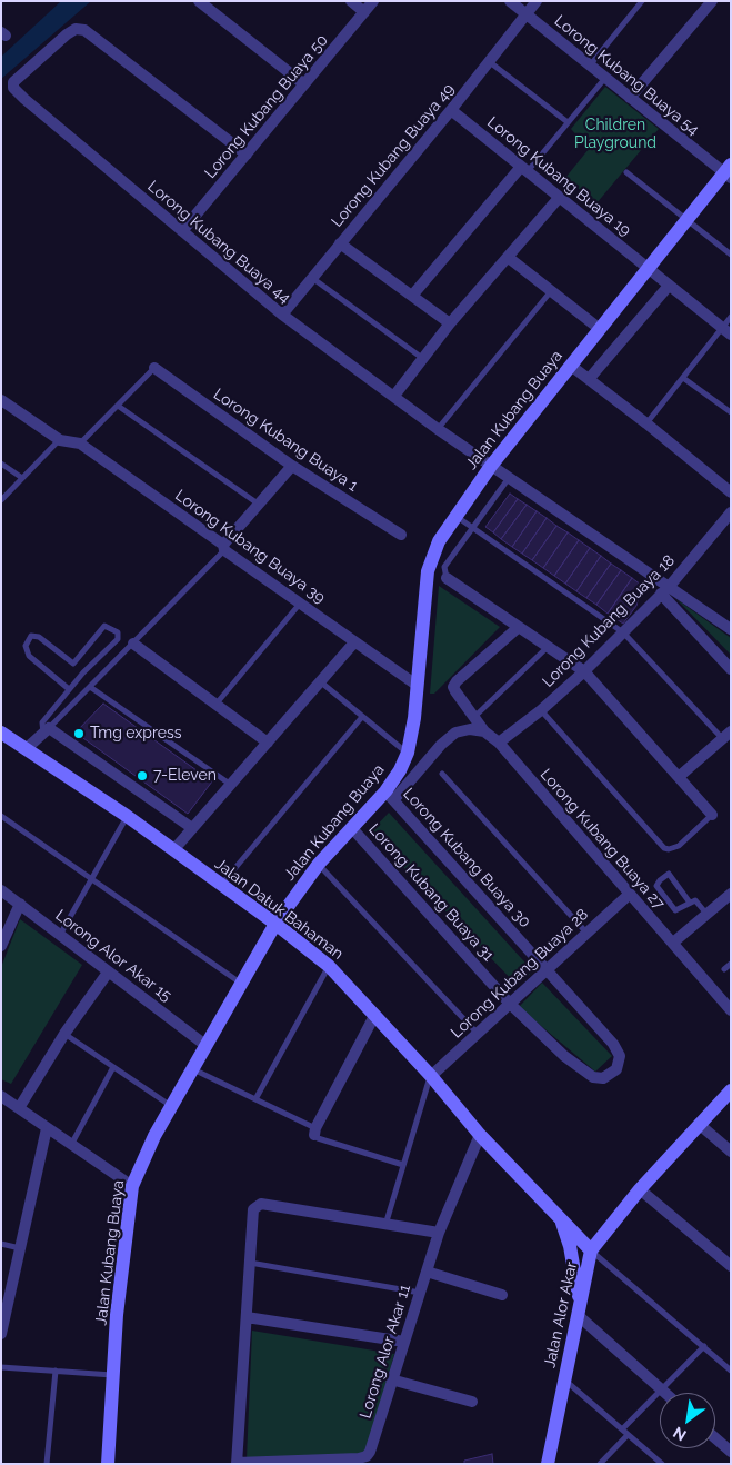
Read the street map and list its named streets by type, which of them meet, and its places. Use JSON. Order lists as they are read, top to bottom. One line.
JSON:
{"streets":{"street":["Lorong Kubang Buaya 54","Lorong Kubang Buaya 50","Lorong Kubang Buaya 49","Lorong Kubang Buaya 19","Lorong Kubang Buaya 44","Jalan Kubang Buaya","Lorong Kubang Buaya 1","Lorong Kubang Buaya 39","Lorong Kubang Buaya 18","Lorong Kubang Buaya 27","Lorong Kubang Buaya 30","Lorong Kubang Buaya 31","Jalan Datuk Bahaman","Lorong Alor Akar 15","Lorong Kubang Buaya 28","Jalan Alor Akar","Lorong Alor Akar 11"]},"crossings":[["Lorong Kubang Buaya 54","Lorong Kubang Buaya 49"],["Lorong Kubang Buaya 54","Jalan Kubang Buaya"],["Lorong Kubang Buaya 50","Lorong Kubang Buaya 44"],["Lorong Kubang Buaya 49","Lorong Kubang Buaya 19"],["Lorong Kubang Buaya 49","Lorong Kubang Buaya 44"],["Lorong Kubang Buaya 19","Jalan Kubang Buaya"],["Lorong Kubang Buaya 44","Jalan Kubang Buaya"],["Lorong Kubang Buaya 44","Lorong Kubang Buaya 18"],["Jalan Kubang Buaya","Lorong Kubang Buaya 39"],["Jalan Kubang Buaya","Lorong Kubang Buaya 30"],["Jalan Kubang Buaya","Lorong Kubang Buaya 31"],["Jalan Kubang Buaya","Jalan Datuk Bahaman"],["Jalan Kubang Buaya","Lorong Alor Akar 15"],["Lorong Kubang Buaya 18","Lorong Kubang Buaya 27"],["Lorong Kubang Buaya 27","Lorong Kubang Buaya 28"],["Lorong Kubang Buaya 30","Lorong Kubang Buaya 31"],["Lorong Kubang Buaya 30","Lorong Kubang Buaya 28"],["Lorong Kubang Buaya 31","Lorong Kubang Buaya 28"],["Jalan Datuk Bahaman","Lorong Kubang Buaya 28"],["Jalan Datuk Bahaman","Jalan Alor Akar"],["Jalan Datuk Bahaman","Lorong Alor Akar 11"]],"parks":["Children Playground"],"places":["Tmg express","7-Eleven"],"north":"bottom left"}
